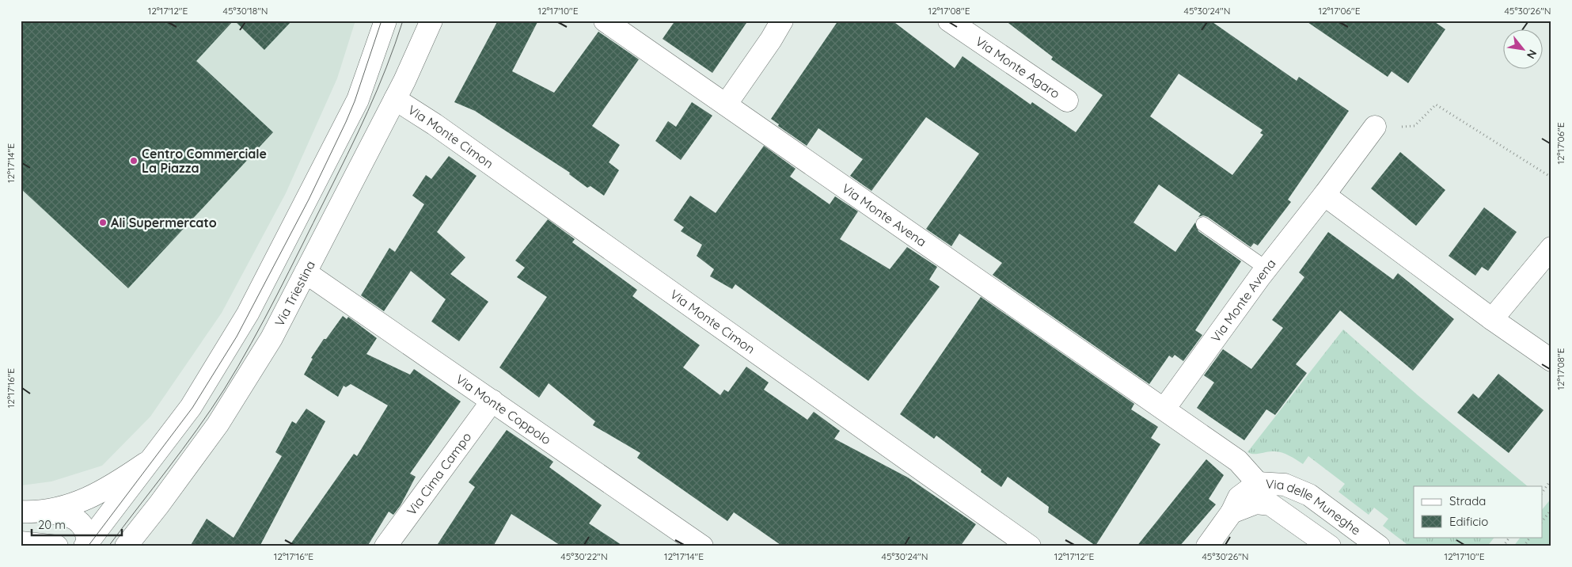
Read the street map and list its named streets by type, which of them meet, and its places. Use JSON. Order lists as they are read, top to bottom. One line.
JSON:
{"streets":{"street":["Via Monte Agaro","Via Monte Cimon","Via Monte Avena","Via Triestina","Via Monte Coppolo","Via Cima Campo","Via delle Muneghe"]},"crossings":[["Via Monte Cimon","Via Triestina"],["Via Monte Avena","Via delle Muneghe"],["Via Triestina","Via Monte Coppolo"],["Via Monte Coppolo","Via Cima Campo"]],"places":["Centro Commerciale La Piazza","Ali Supermercato"],"legend":["Strada","Edificio"],"scale_bar":"20 m","north":"bottom right","coordinates":["12°17'12\"E","45°30'18\"N","12°17'10\"E","12°17'08\"E","45°30'24\"N","12°17'06\"E","45°30'26\"N","12°17'14\"E","12°17'16\"E","45°30'22\"N"]}
